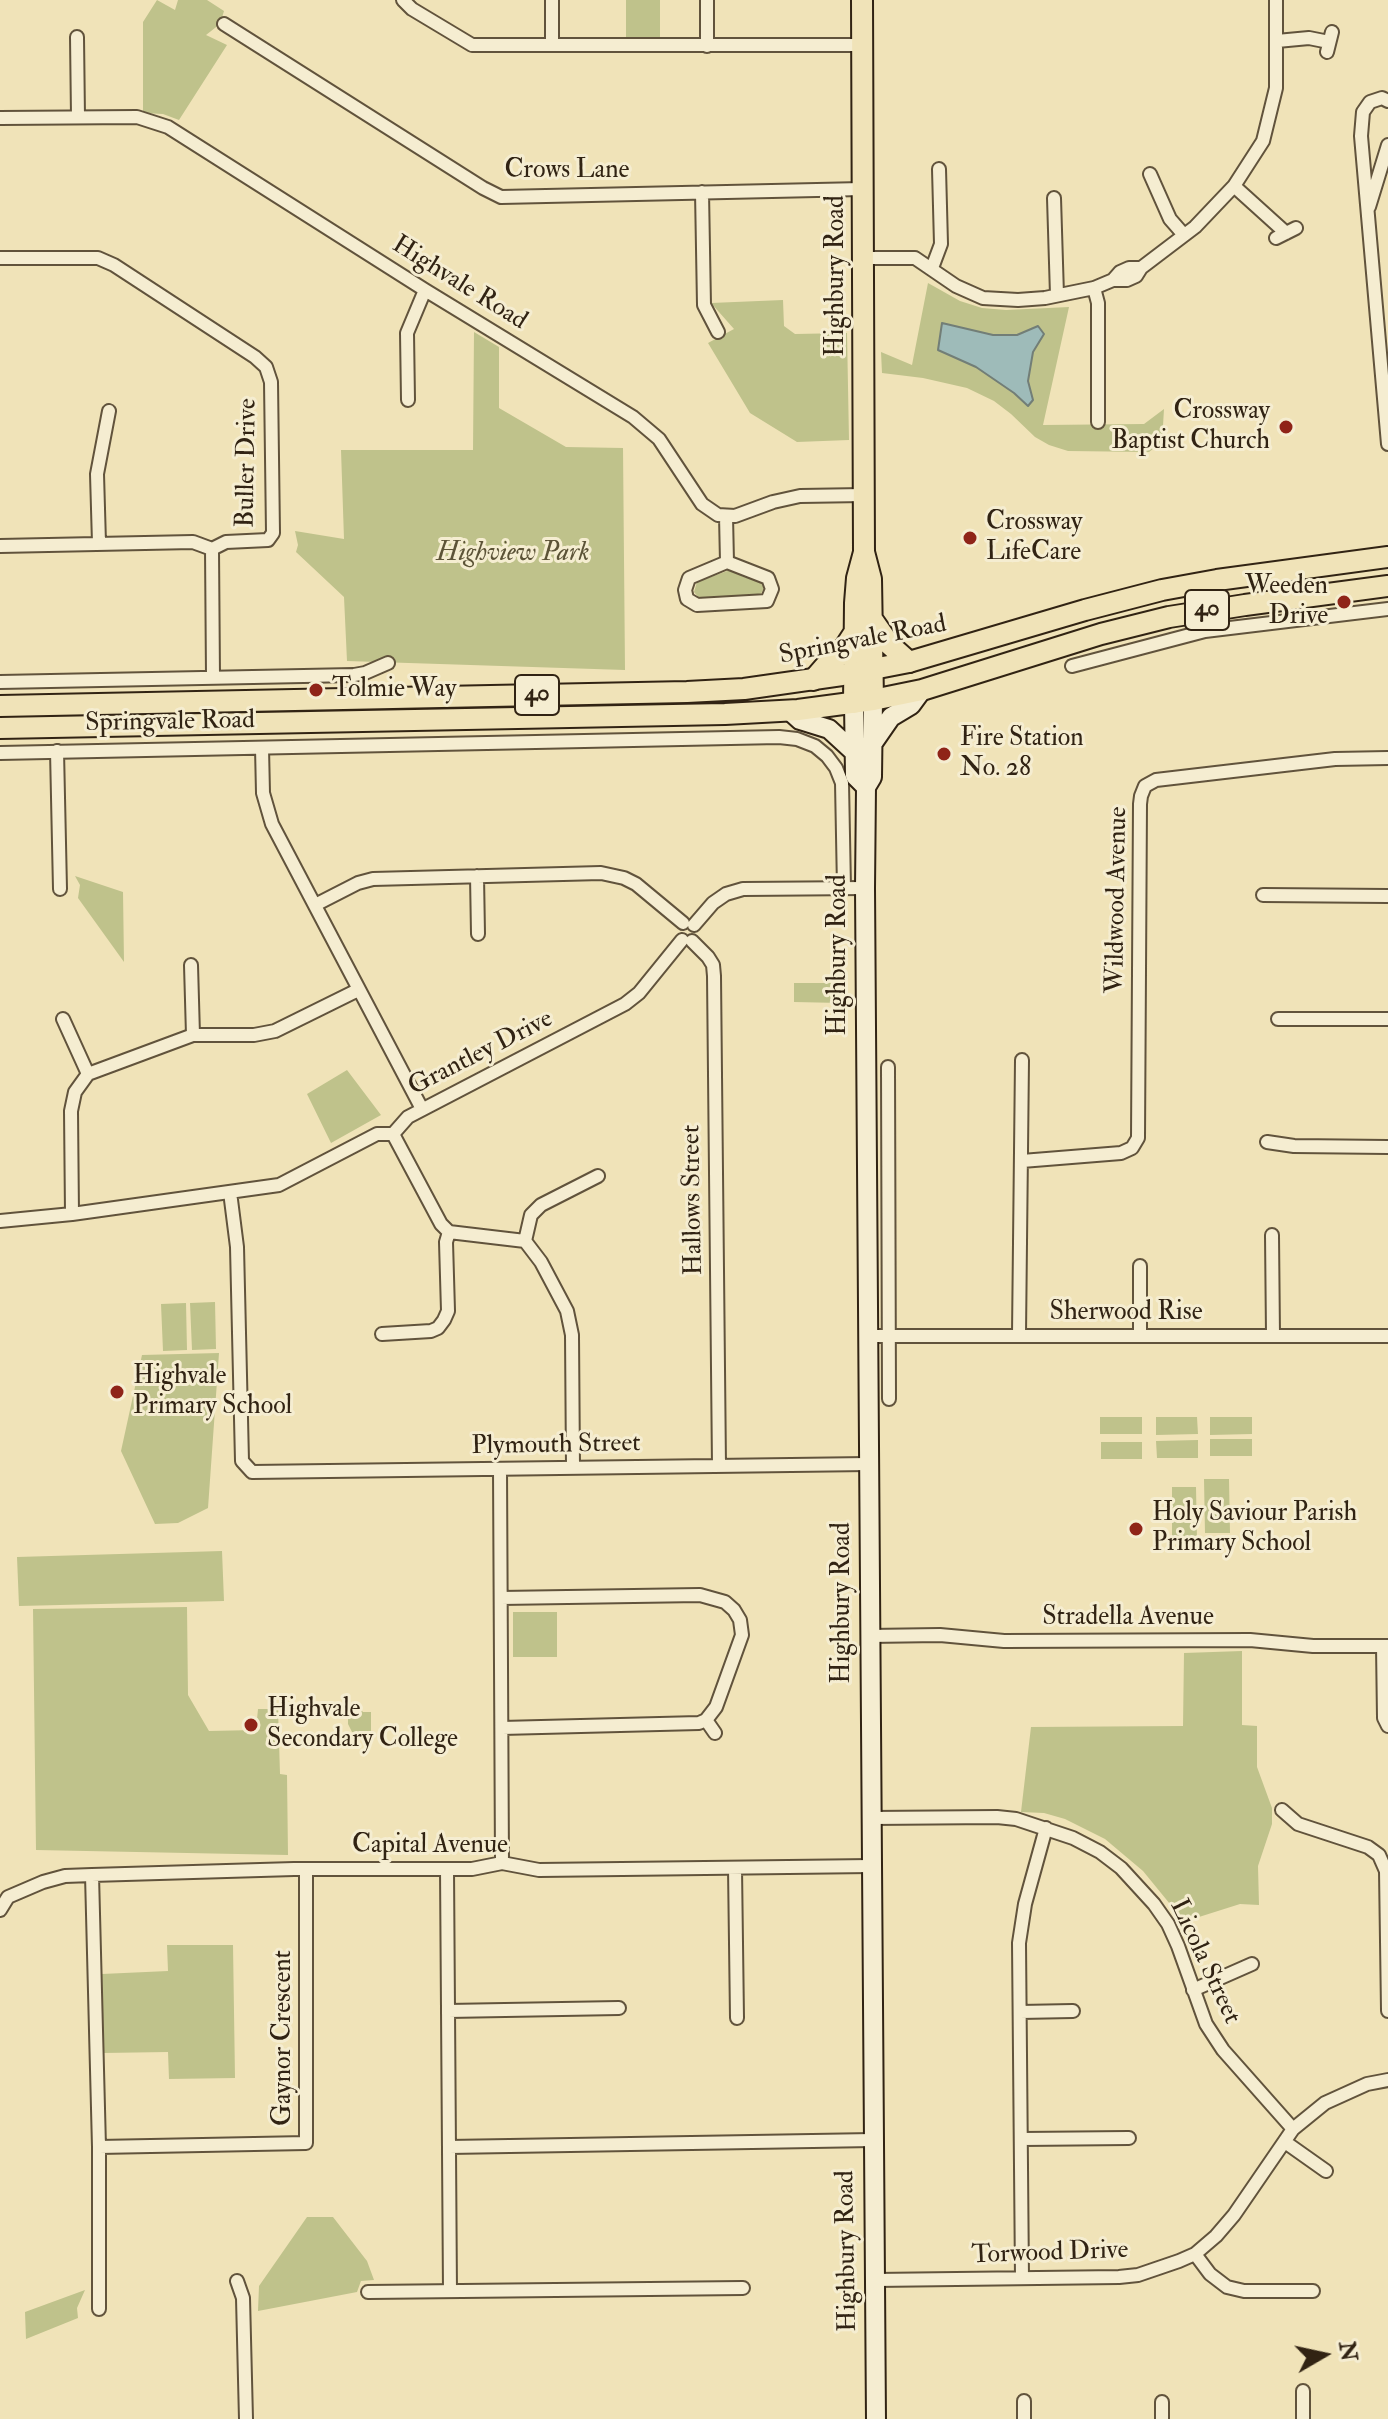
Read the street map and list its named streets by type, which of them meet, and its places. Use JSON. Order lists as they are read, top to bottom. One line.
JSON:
{"streets":{"main road":["Highbury Road","40","Springvale Road"],"street":["Crows Lane","Highvale Road","Buller Drive","Wildwood Avenue","Grantley Drive","Hallows Street","Sherwood Rise","Plymouth Street","Stradella Avenue","Capital Avenue","Licola Street","Gaynor Crescent","Torwood Drive"]},"crossings":[["Crows Lane","Highbury Road"],["Highbury Road","Springvale Road"],["Highbury Road","Sherwood Rise"],["Highbury Road","Plymouth Street"],["Highbury Road","Stradella Avenue"],["Highbury Road","Capital Avenue"],["Highbury Road","Licola Street"],["Highbury Road","Torwood Drive"],["Grantley Drive","Hallows Street"],["Grantley Drive","Plymouth Street"],["Hallows Street","Plymouth Street"],["Capital Avenue","Gaynor Crescent"],["Licola Street","Torwood Drive"]],"parks":["Highview Park"],"places":["Crossway Baptist Church","Crossway LifeCare","Weeden Drive","Tolmie Way","Fire Station No. 28","Highvale Primary School","Holy Saviour Parish Primary School","Highvale Secondary College"],"north":"right"}
